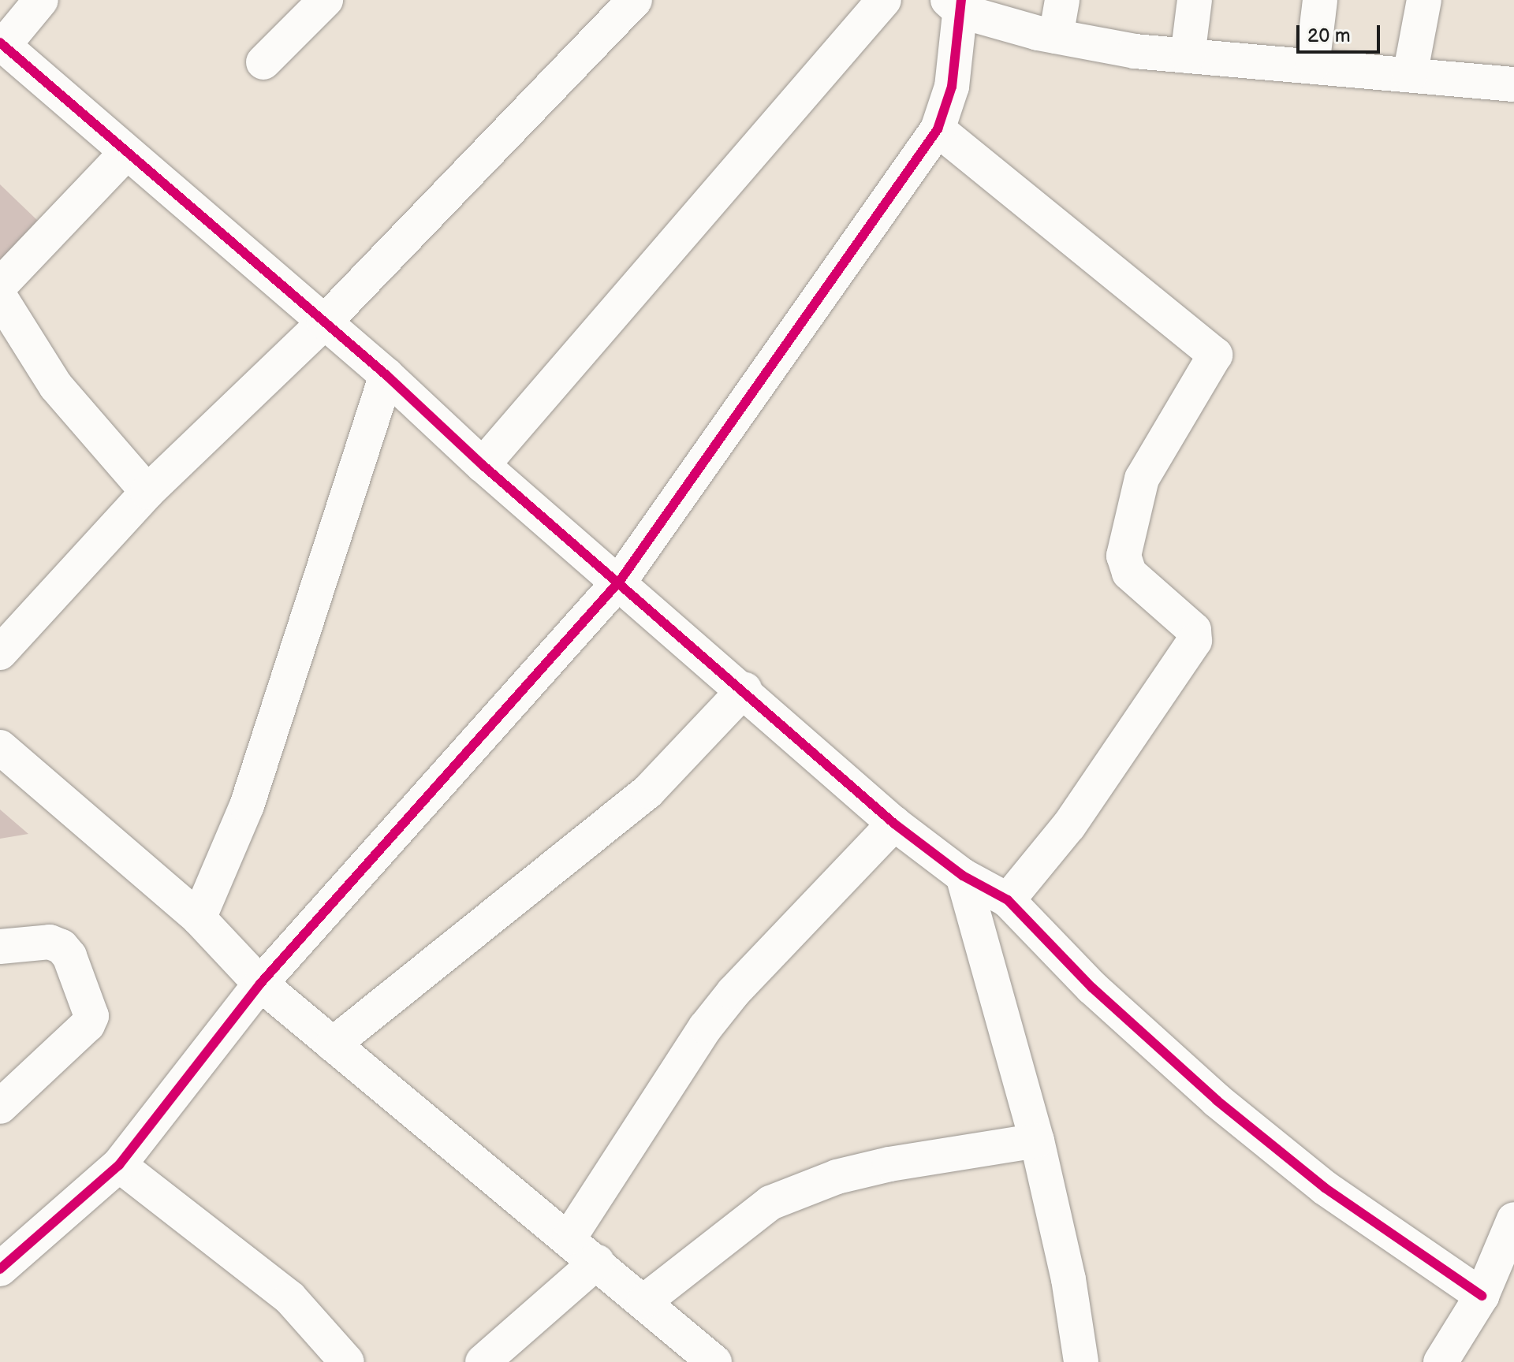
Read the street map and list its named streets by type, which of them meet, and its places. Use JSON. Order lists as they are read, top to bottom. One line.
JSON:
{"scale_bar":"20 m"}
